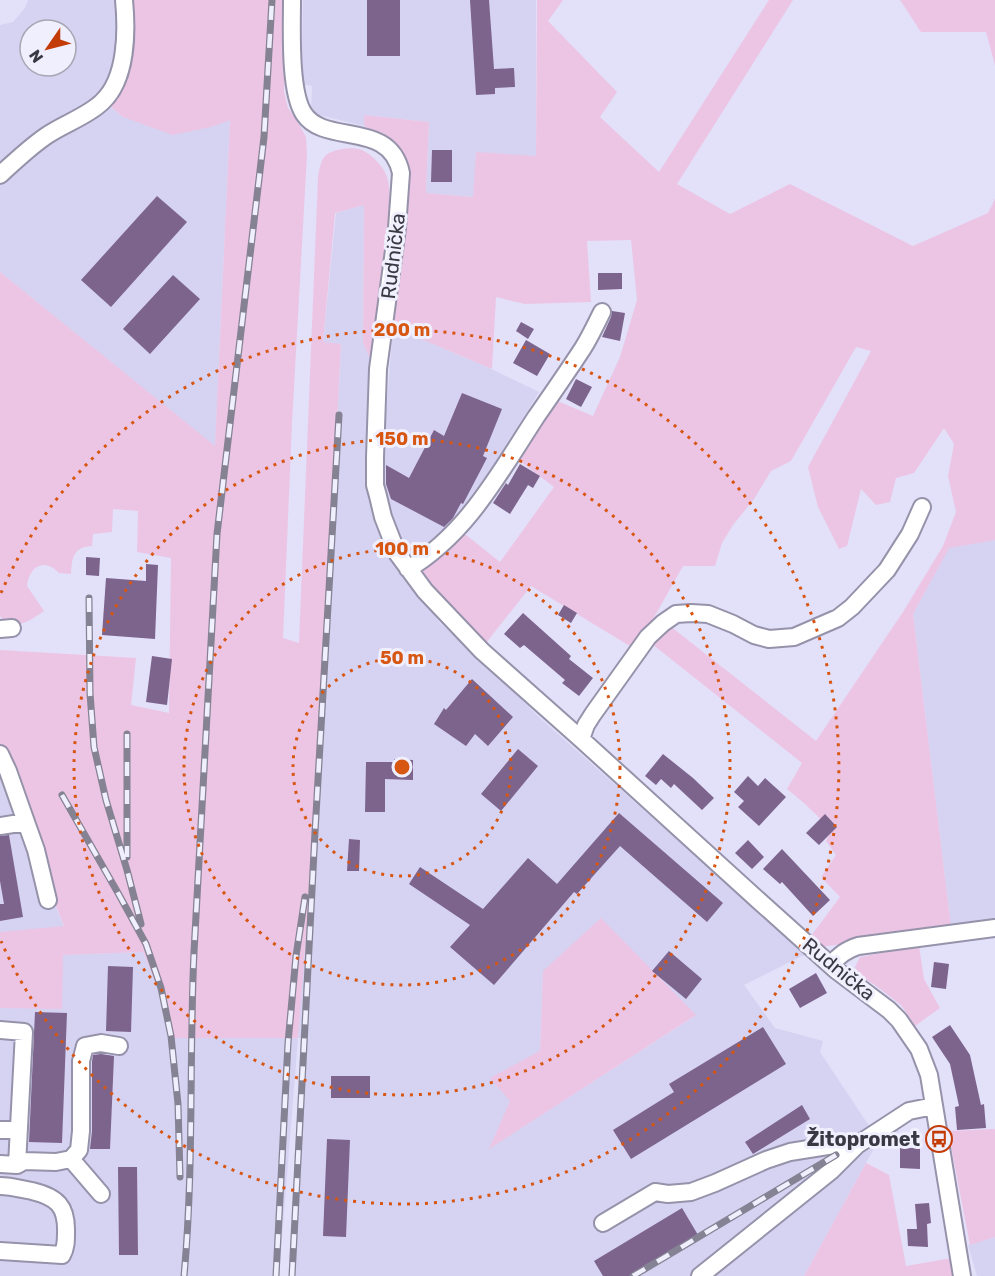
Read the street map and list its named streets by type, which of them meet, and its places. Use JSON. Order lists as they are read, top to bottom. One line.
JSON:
{"streets":{"street":["Rudnička"]},"places":{"bus stop":["Žitopromet"]},"north":"bottom left","rings":["200 m","150 m","100 m","50 m"]}
